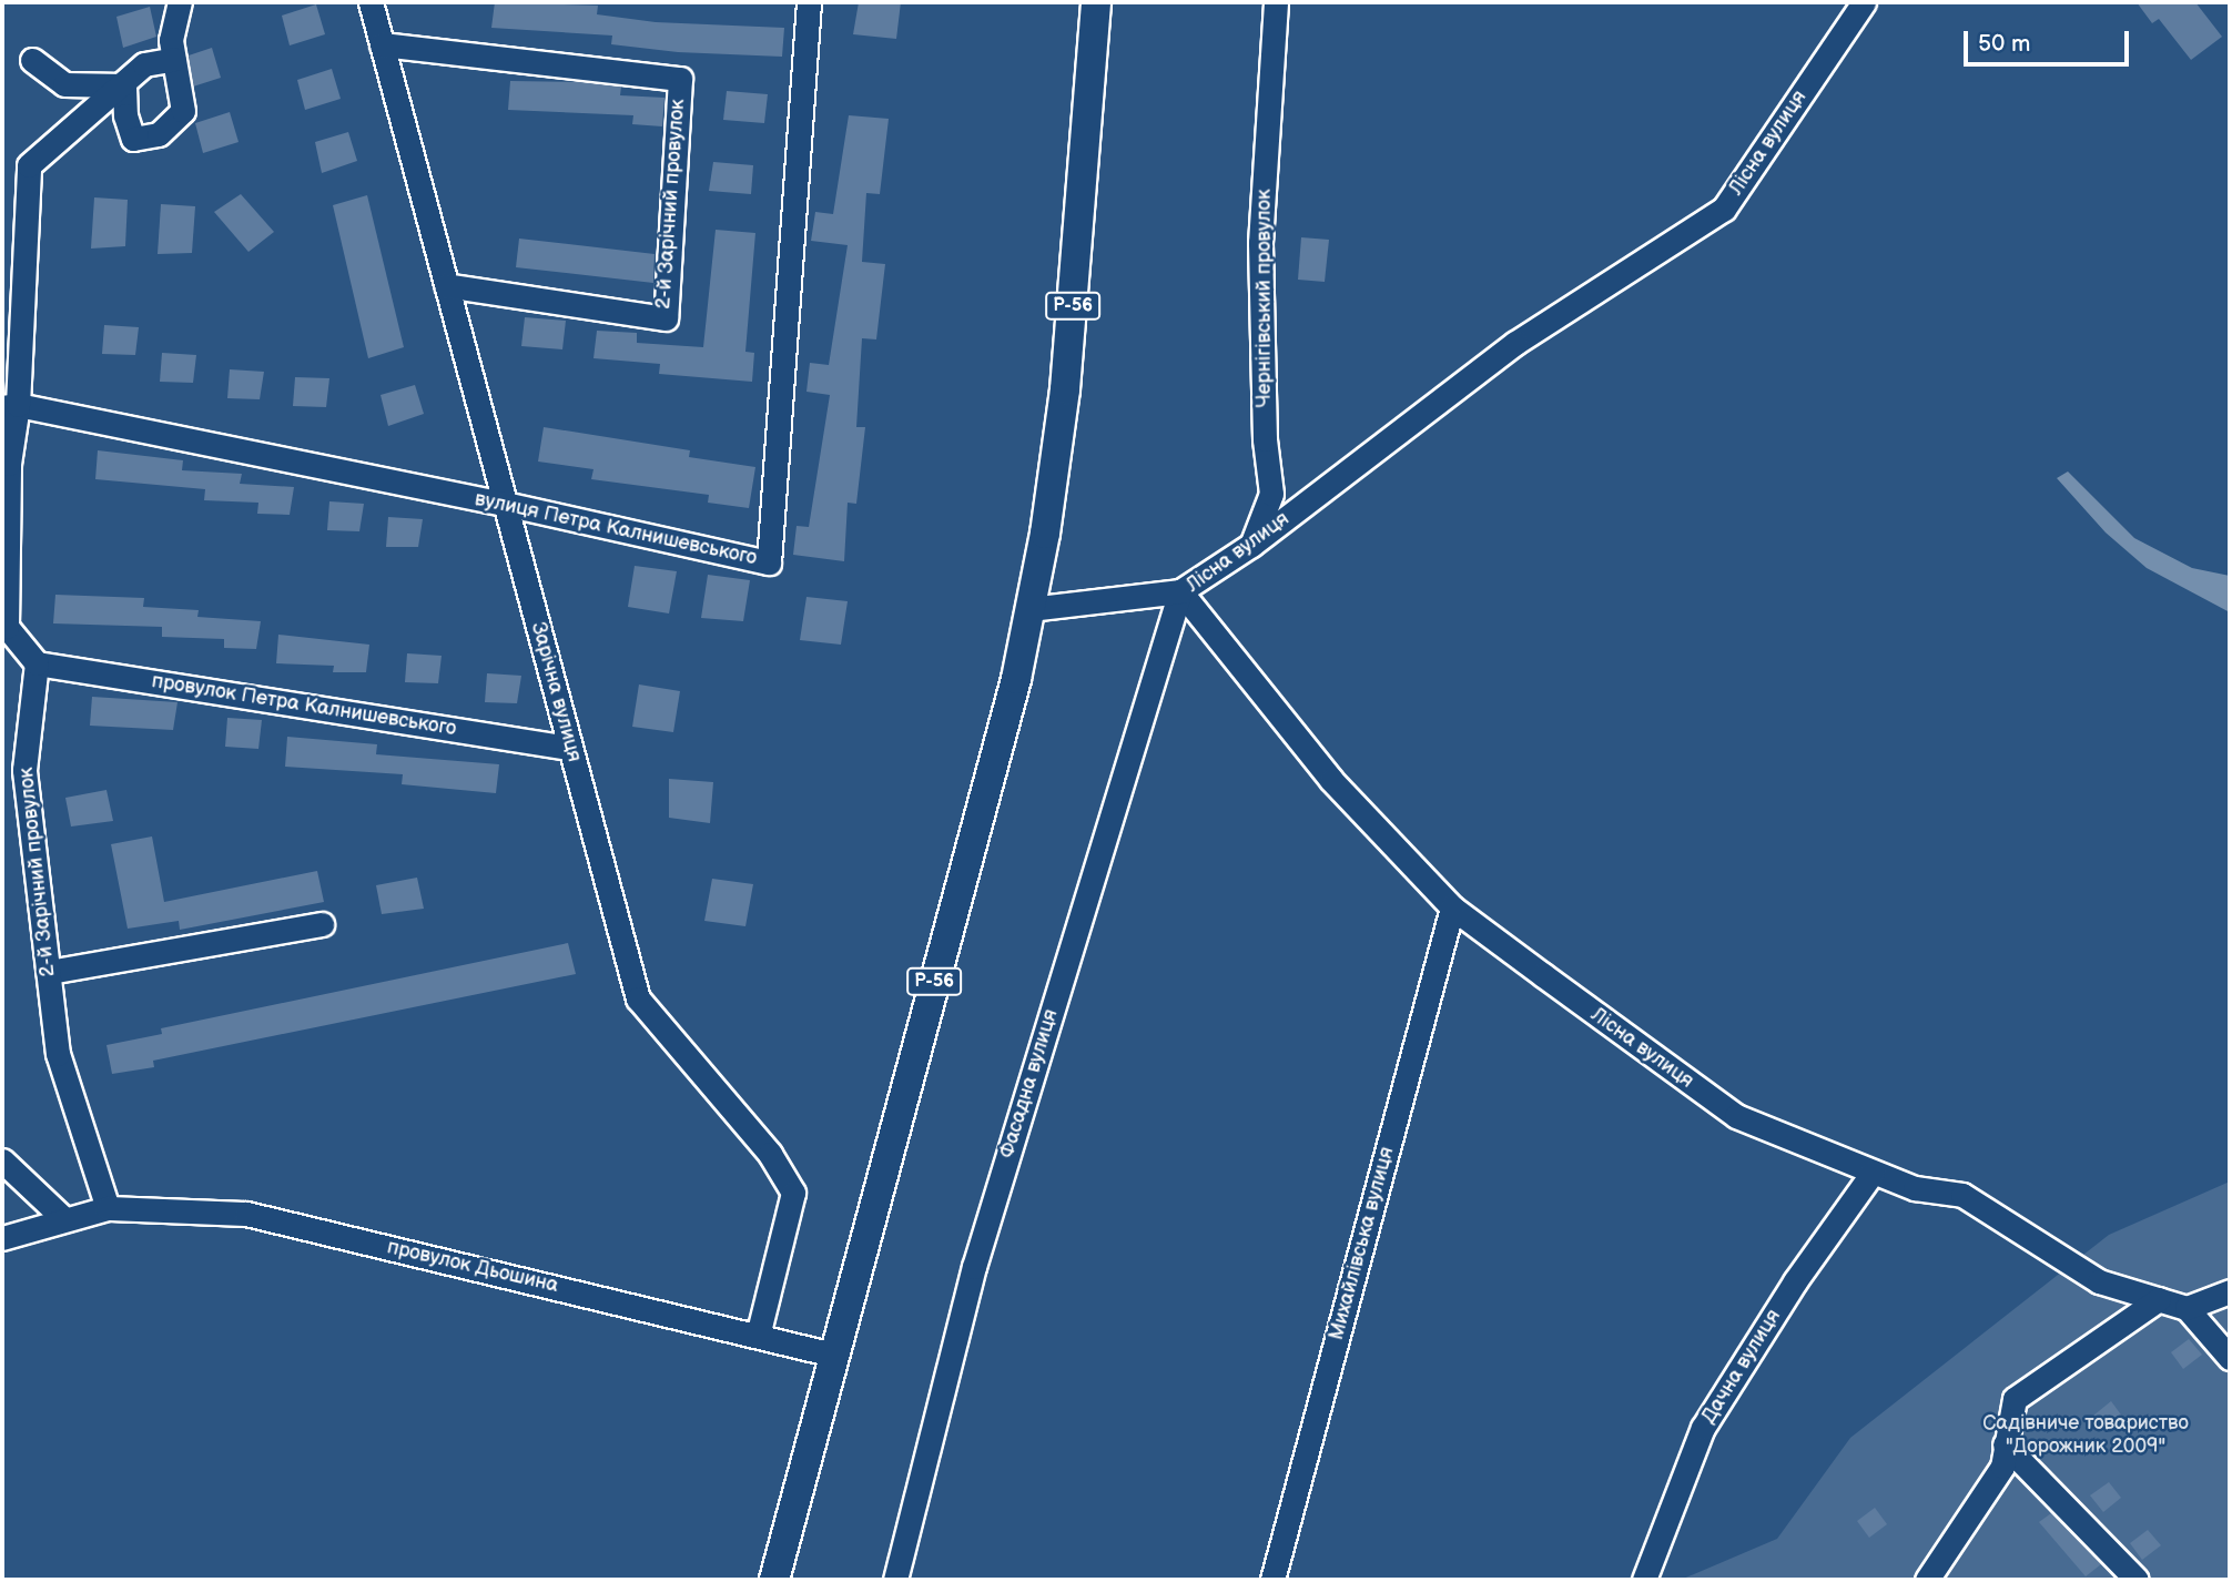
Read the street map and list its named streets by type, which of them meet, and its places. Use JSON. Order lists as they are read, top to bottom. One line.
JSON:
{"streets":{"main road":["Р-56"],"street":["Лісна вулиця","2-й Зарічний провулок","Чернігівський провулок","вулиця Петра Калнишевського","Зарічна вулиця","провулок Петра Калнишевського","Фасадна вулиця","Михайлівська вулиця","провулок Дьошина","Дачна вулиця"]},"crossings":[["Лісна вулиця","Чернігівський провулок"],["Лісна вулиця","Фасадна вулиця"],["Лісна вулиця","Михайлівська вулиця"],["Лісна вулиця","Дачна вулиця"],["2-й Зарічний провулок","Зарічна вулиця"],["2-й Зарічний провулок","провулок Петра Калнишевського"],["2-й Зарічний провулок","провулок Дьошина"],["Р-56","провулок Дьошина"],["вулиця Петра Калнишевського","Зарічна вулиця"],["Зарічна вулиця","провулок Петра Калнишевського"],["Зарічна вулиця","провулок Дьошина"]],"parks":["Садівниче товариство \"Дорожник 2009\""],"scale_bar":"50 m"}
